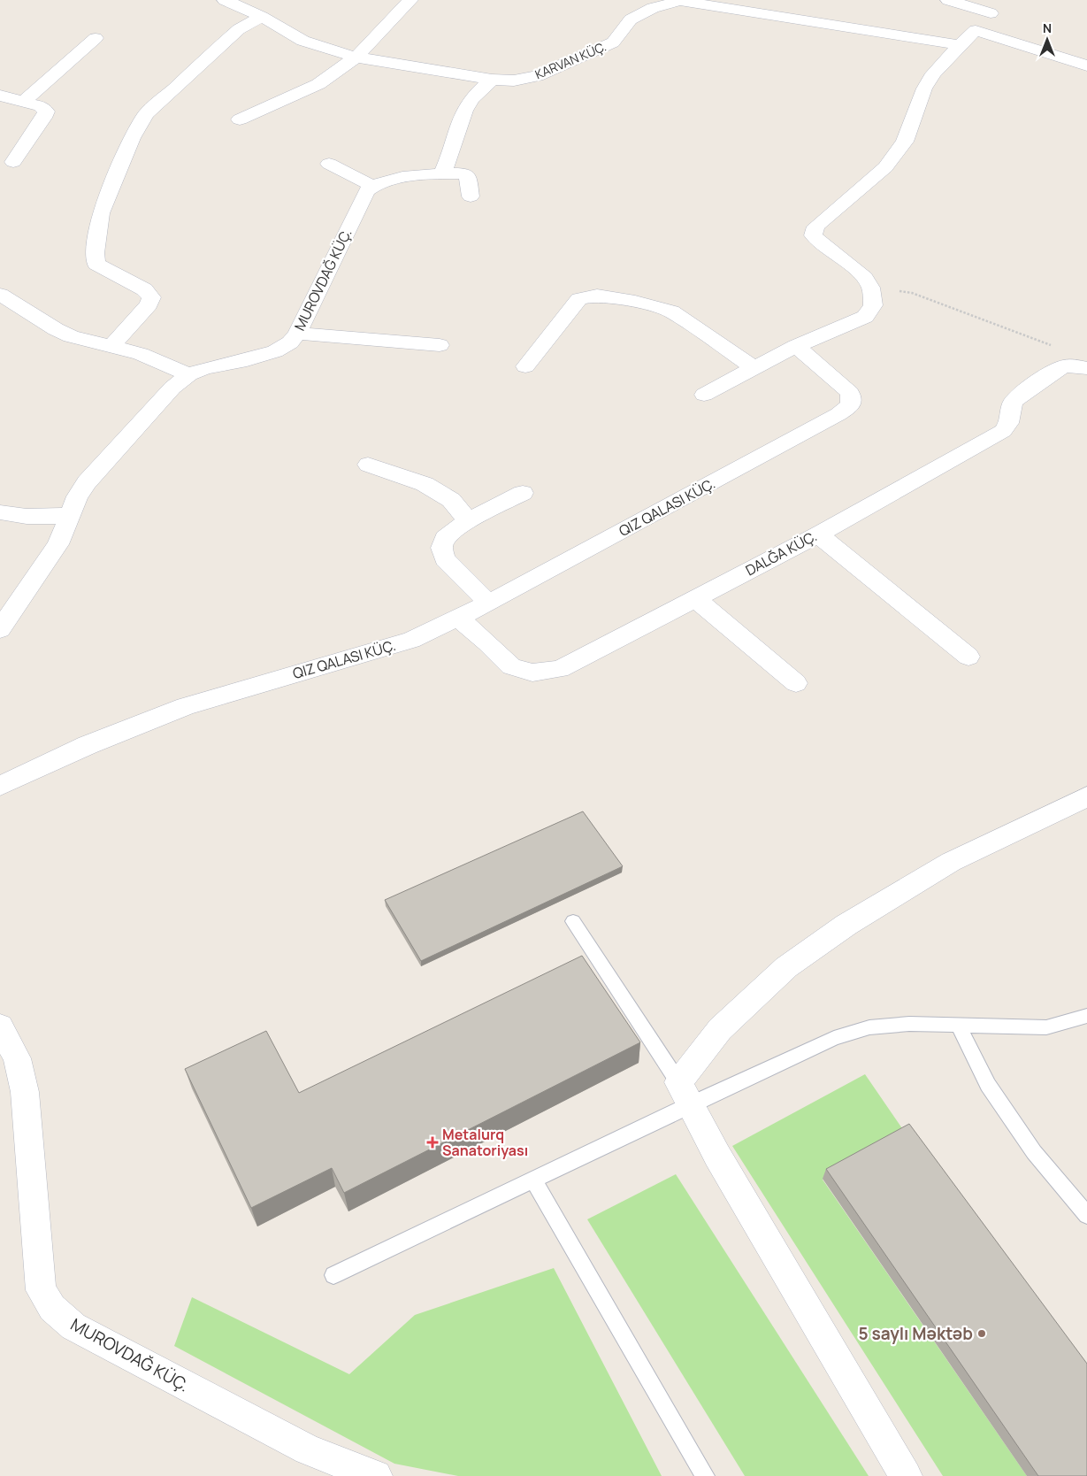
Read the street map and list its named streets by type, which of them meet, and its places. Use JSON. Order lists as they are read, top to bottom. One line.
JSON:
{"streets":{"street":["KARVAN KÜÇ.","MUROVDAĞ KÜÇ.","DALĞA KÜÇ."]},"places":{"health":["Metalurq Sanatoriyası"],"other":["5 saylı Məktəb"]},"north":"top"}
